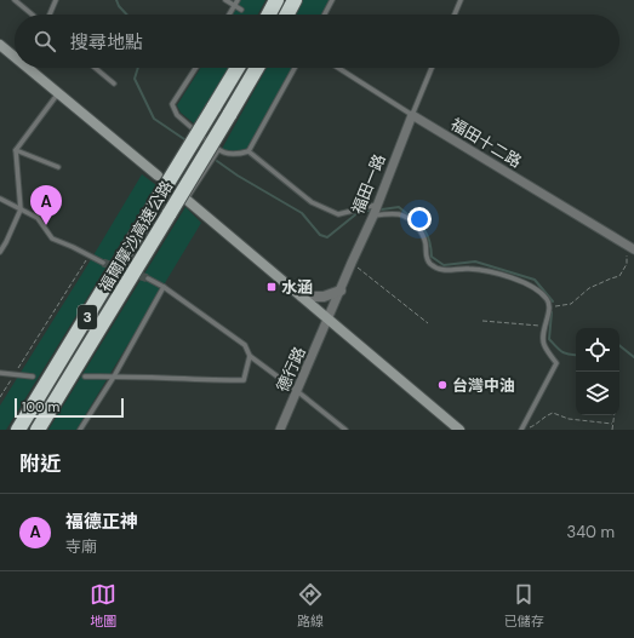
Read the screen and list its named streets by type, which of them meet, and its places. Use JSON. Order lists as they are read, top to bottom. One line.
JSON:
{"streets":{"highway":["福爾摩沙高速公路","3"],"street":["福田十二路","福田一路","德行路"]},"crossings":[["福田十二路","福田一路"],["福田一路","德行路"]],"places":{"transit":["水涵"],"other":["台灣中油"]},"scale_bar":"100 m","page":{"search":"搜尋地點","pins":"A","scale":"100 m","heading":"附近","list":[{"mark":"A","name":"福德正神","note":"寺廟","value":"340 m"}],"nav":["地圖","路線","已儲存"]}}
